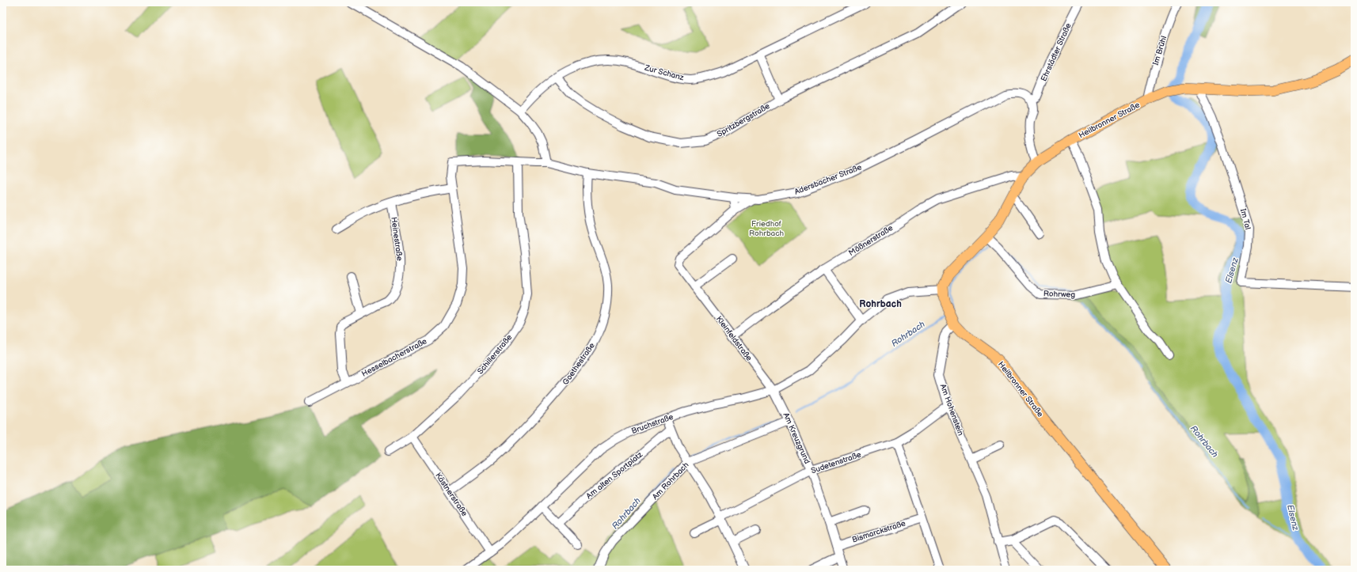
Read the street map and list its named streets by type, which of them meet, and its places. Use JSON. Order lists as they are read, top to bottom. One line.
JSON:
{"streets":{"main road":["Heilbronner Straße"],"street":["Im Brühl","Ehrstädter Straße","Zur Schanz","Spritzbergstraße","Adersbacher Straße","Im Tal","Heinestraße","Mößnerstraße","Rohrweg","Kleinfeldstraße","Schillerstraße","Hesselbacherstraße","Goethestraße","Am Hohenstein","Bruchstraße","Am Kreuzgrund","Sudetenstraße","Am alten Sportplatz","Am Rohrbach","Kästnerstraße","Bismarckstraße"]},"crossings":[["Im Brühl","Heilbronner Straße"],["Ehrstädter Straße","Adersbacher Straße"],["Zur Schanz","Spritzbergstraße"],["Heilbronner Straße","Im Tal"],["Heilbronner Straße","Mößnerstraße"],["Heilbronner Straße","Rohrweg"],["Heilbronner Straße","Am Hohenstein"],["Heilbronner Straße","Bruchstraße"],["Adersbacher Straße","Kleinfeldstraße"],["Adersbacher Straße","Schillerstraße"],["Adersbacher Straße","Hesselbacherstraße"],["Adersbacher Straße","Goethestraße"],["Heinestraße","Hesselbacherstraße"],["Mößnerstraße","Kleinfeldstraße"],["Kleinfeldstraße","Bruchstraße"],["Kleinfeldstraße","Am Kreuzgrund"],["Schillerstraße","Kästnerstraße"],["Goethestraße","Kästnerstraße"],["Am Hohenstein","Sudetenstraße"],["Bruchstraße","Am Kreuzgrund"],["Bruchstraße","Kästnerstraße"],["Am Kreuzgrund","Sudetenstraße"],["Am Kreuzgrund","Am Rohrbach"],["Am Kreuzgrund","Bismarckstraße"]],"districts":["Rohrbach"],"water":["Elsenz","Rohrbach"],"parks":["Friedhof Rohrbach"]}
